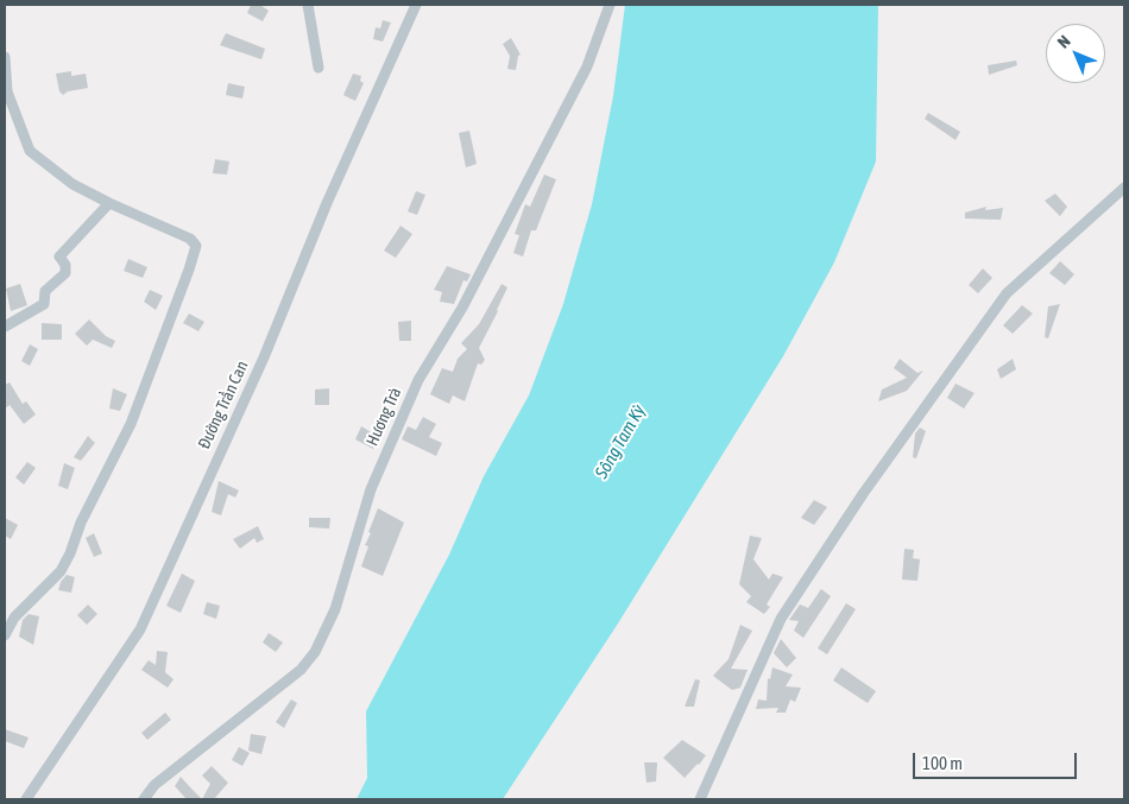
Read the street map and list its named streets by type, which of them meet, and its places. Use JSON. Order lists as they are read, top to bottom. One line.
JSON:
{"streets":{"street":["Đường Trần Can","Hương Trà"]},"water":["Sông Tam Kỳ"],"scale_bar":"100 m","north":"top left"}
